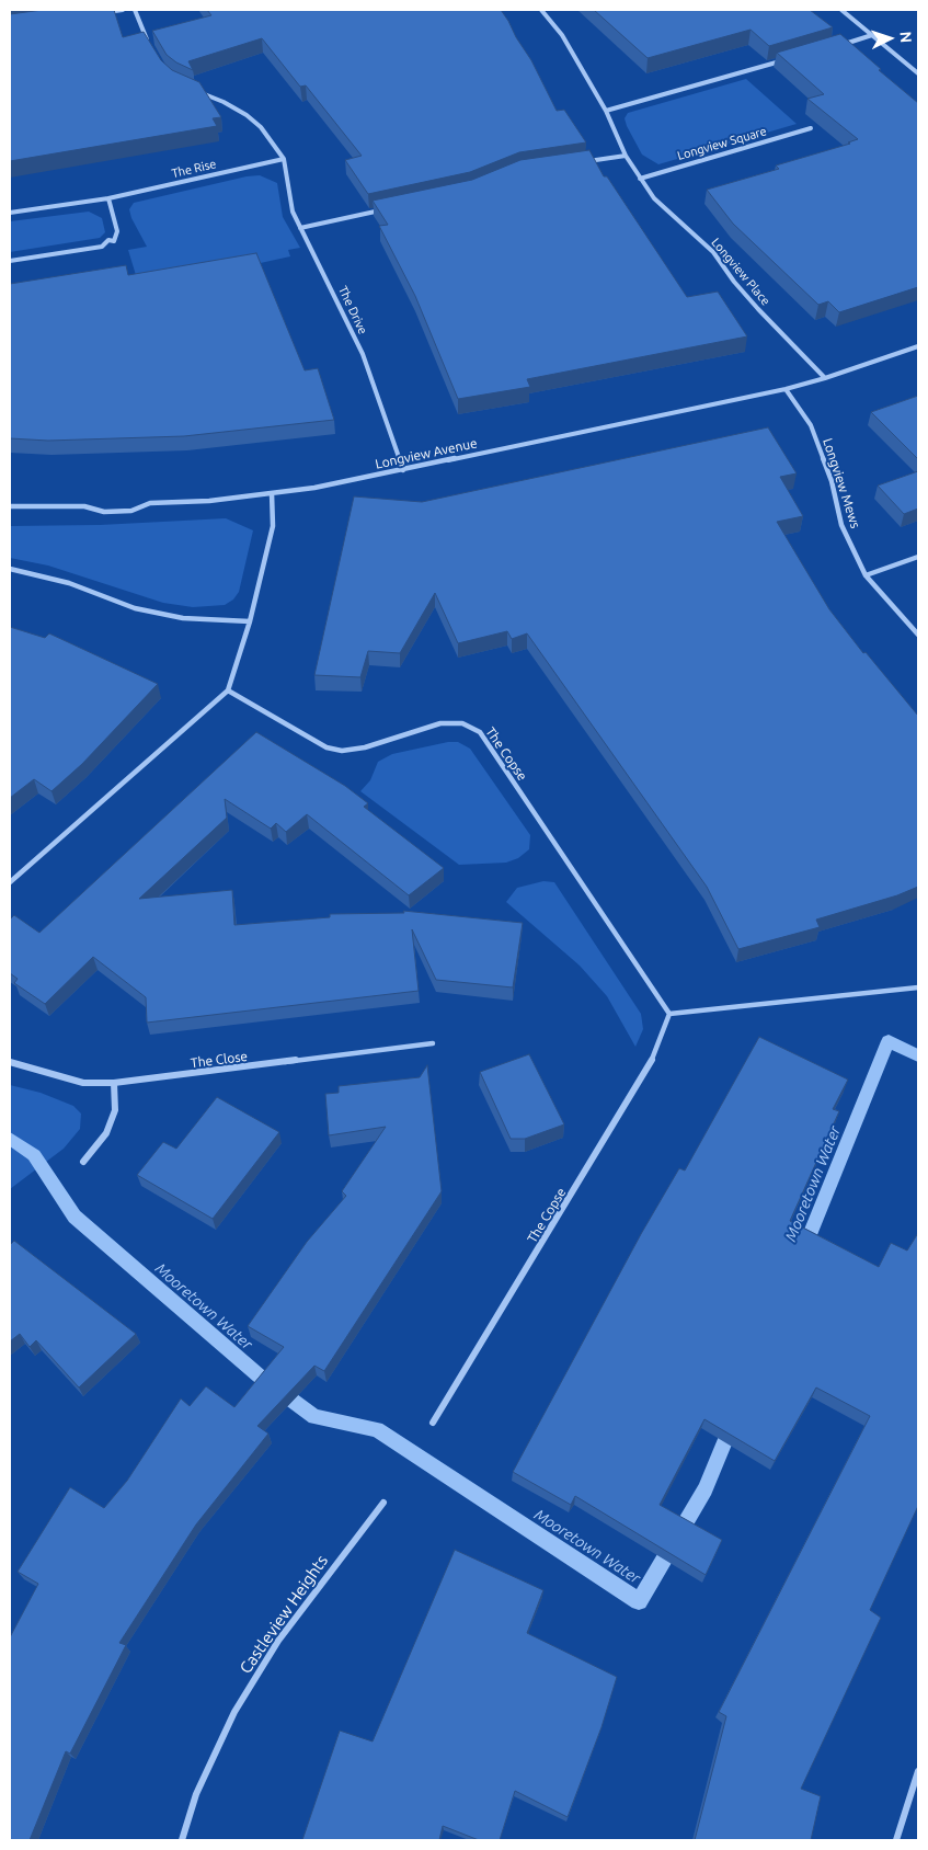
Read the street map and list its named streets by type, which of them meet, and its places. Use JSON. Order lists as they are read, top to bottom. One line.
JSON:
{"streets":{"street":["Longview Square","The Rise","Longview Place","The Drive","Longview Avenue","Longview Mews","The Copse","The Close","Castleview Heights"]},"crossings":[["Longview Square","Longview Place"],["The Rise","The Drive"],["The Drive","Longview Avenue"],["Longview Avenue","Longview Mews"]],"water":["Mooretown Water"],"north":"right"}
